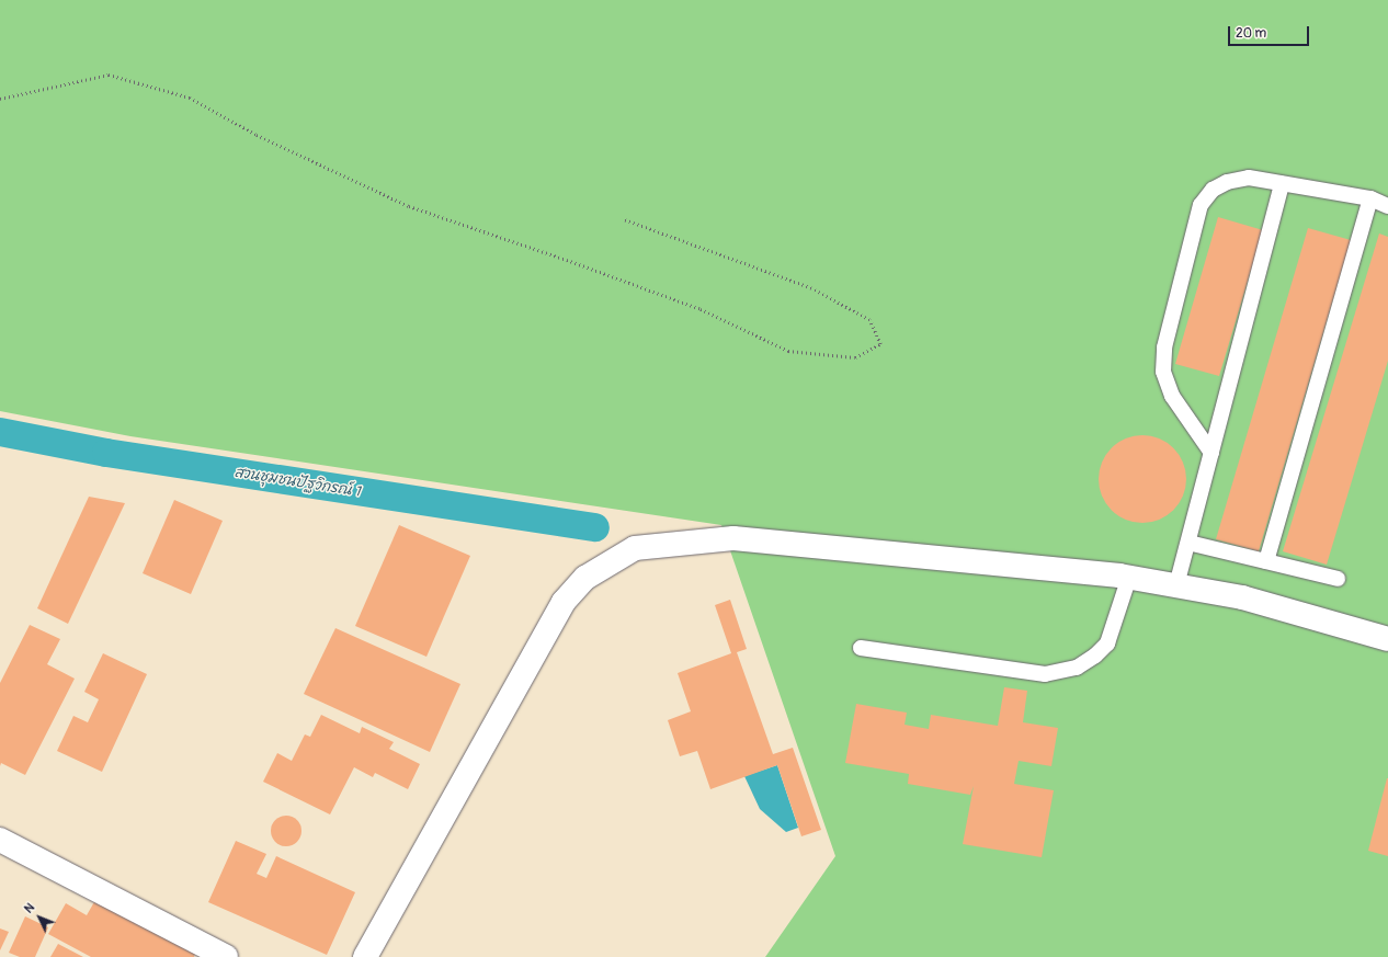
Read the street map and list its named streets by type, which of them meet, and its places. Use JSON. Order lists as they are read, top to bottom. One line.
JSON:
{"water":["สวนชุมชนปัฐวิกรณ์ 1"],"scale_bar":"20 m","north":"top left"}
